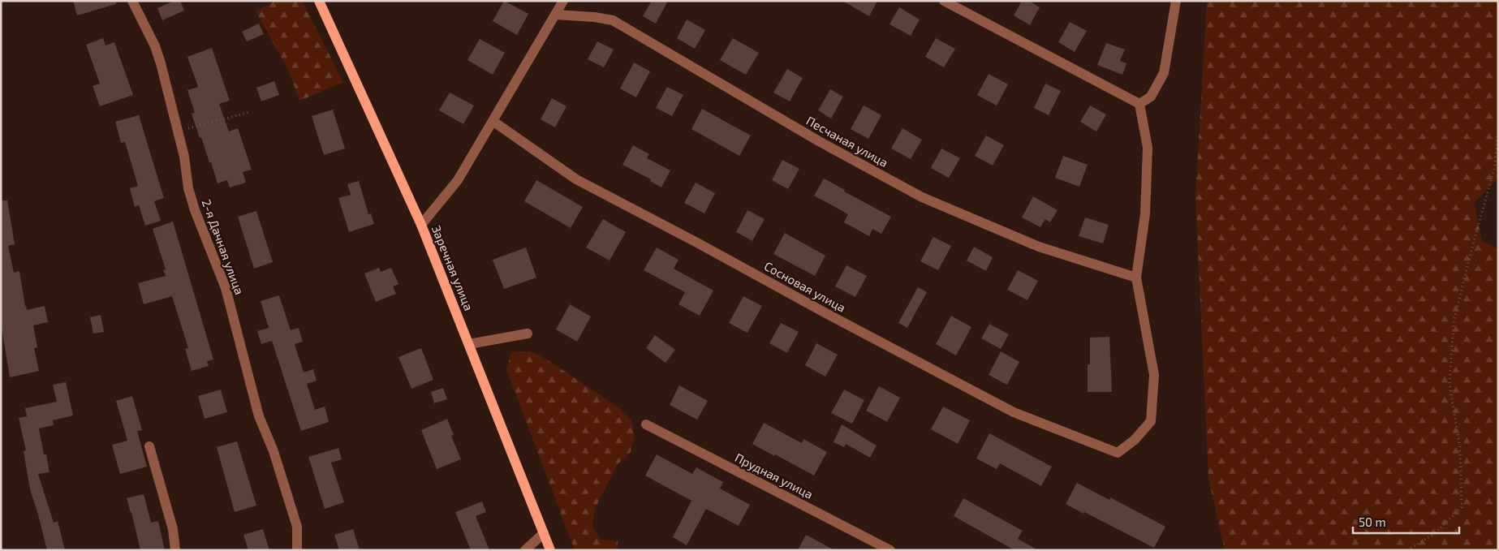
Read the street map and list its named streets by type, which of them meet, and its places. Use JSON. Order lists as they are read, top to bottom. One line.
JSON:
{"streets":{"main road":["Заречная улица"],"street":["Песчаная улица","2-я Дачная улица","Сосновая улица","Прудная улица"]},"crossings":[["Песчаная улица","Сосновая улица"]],"scale_bar":"50 m"}
